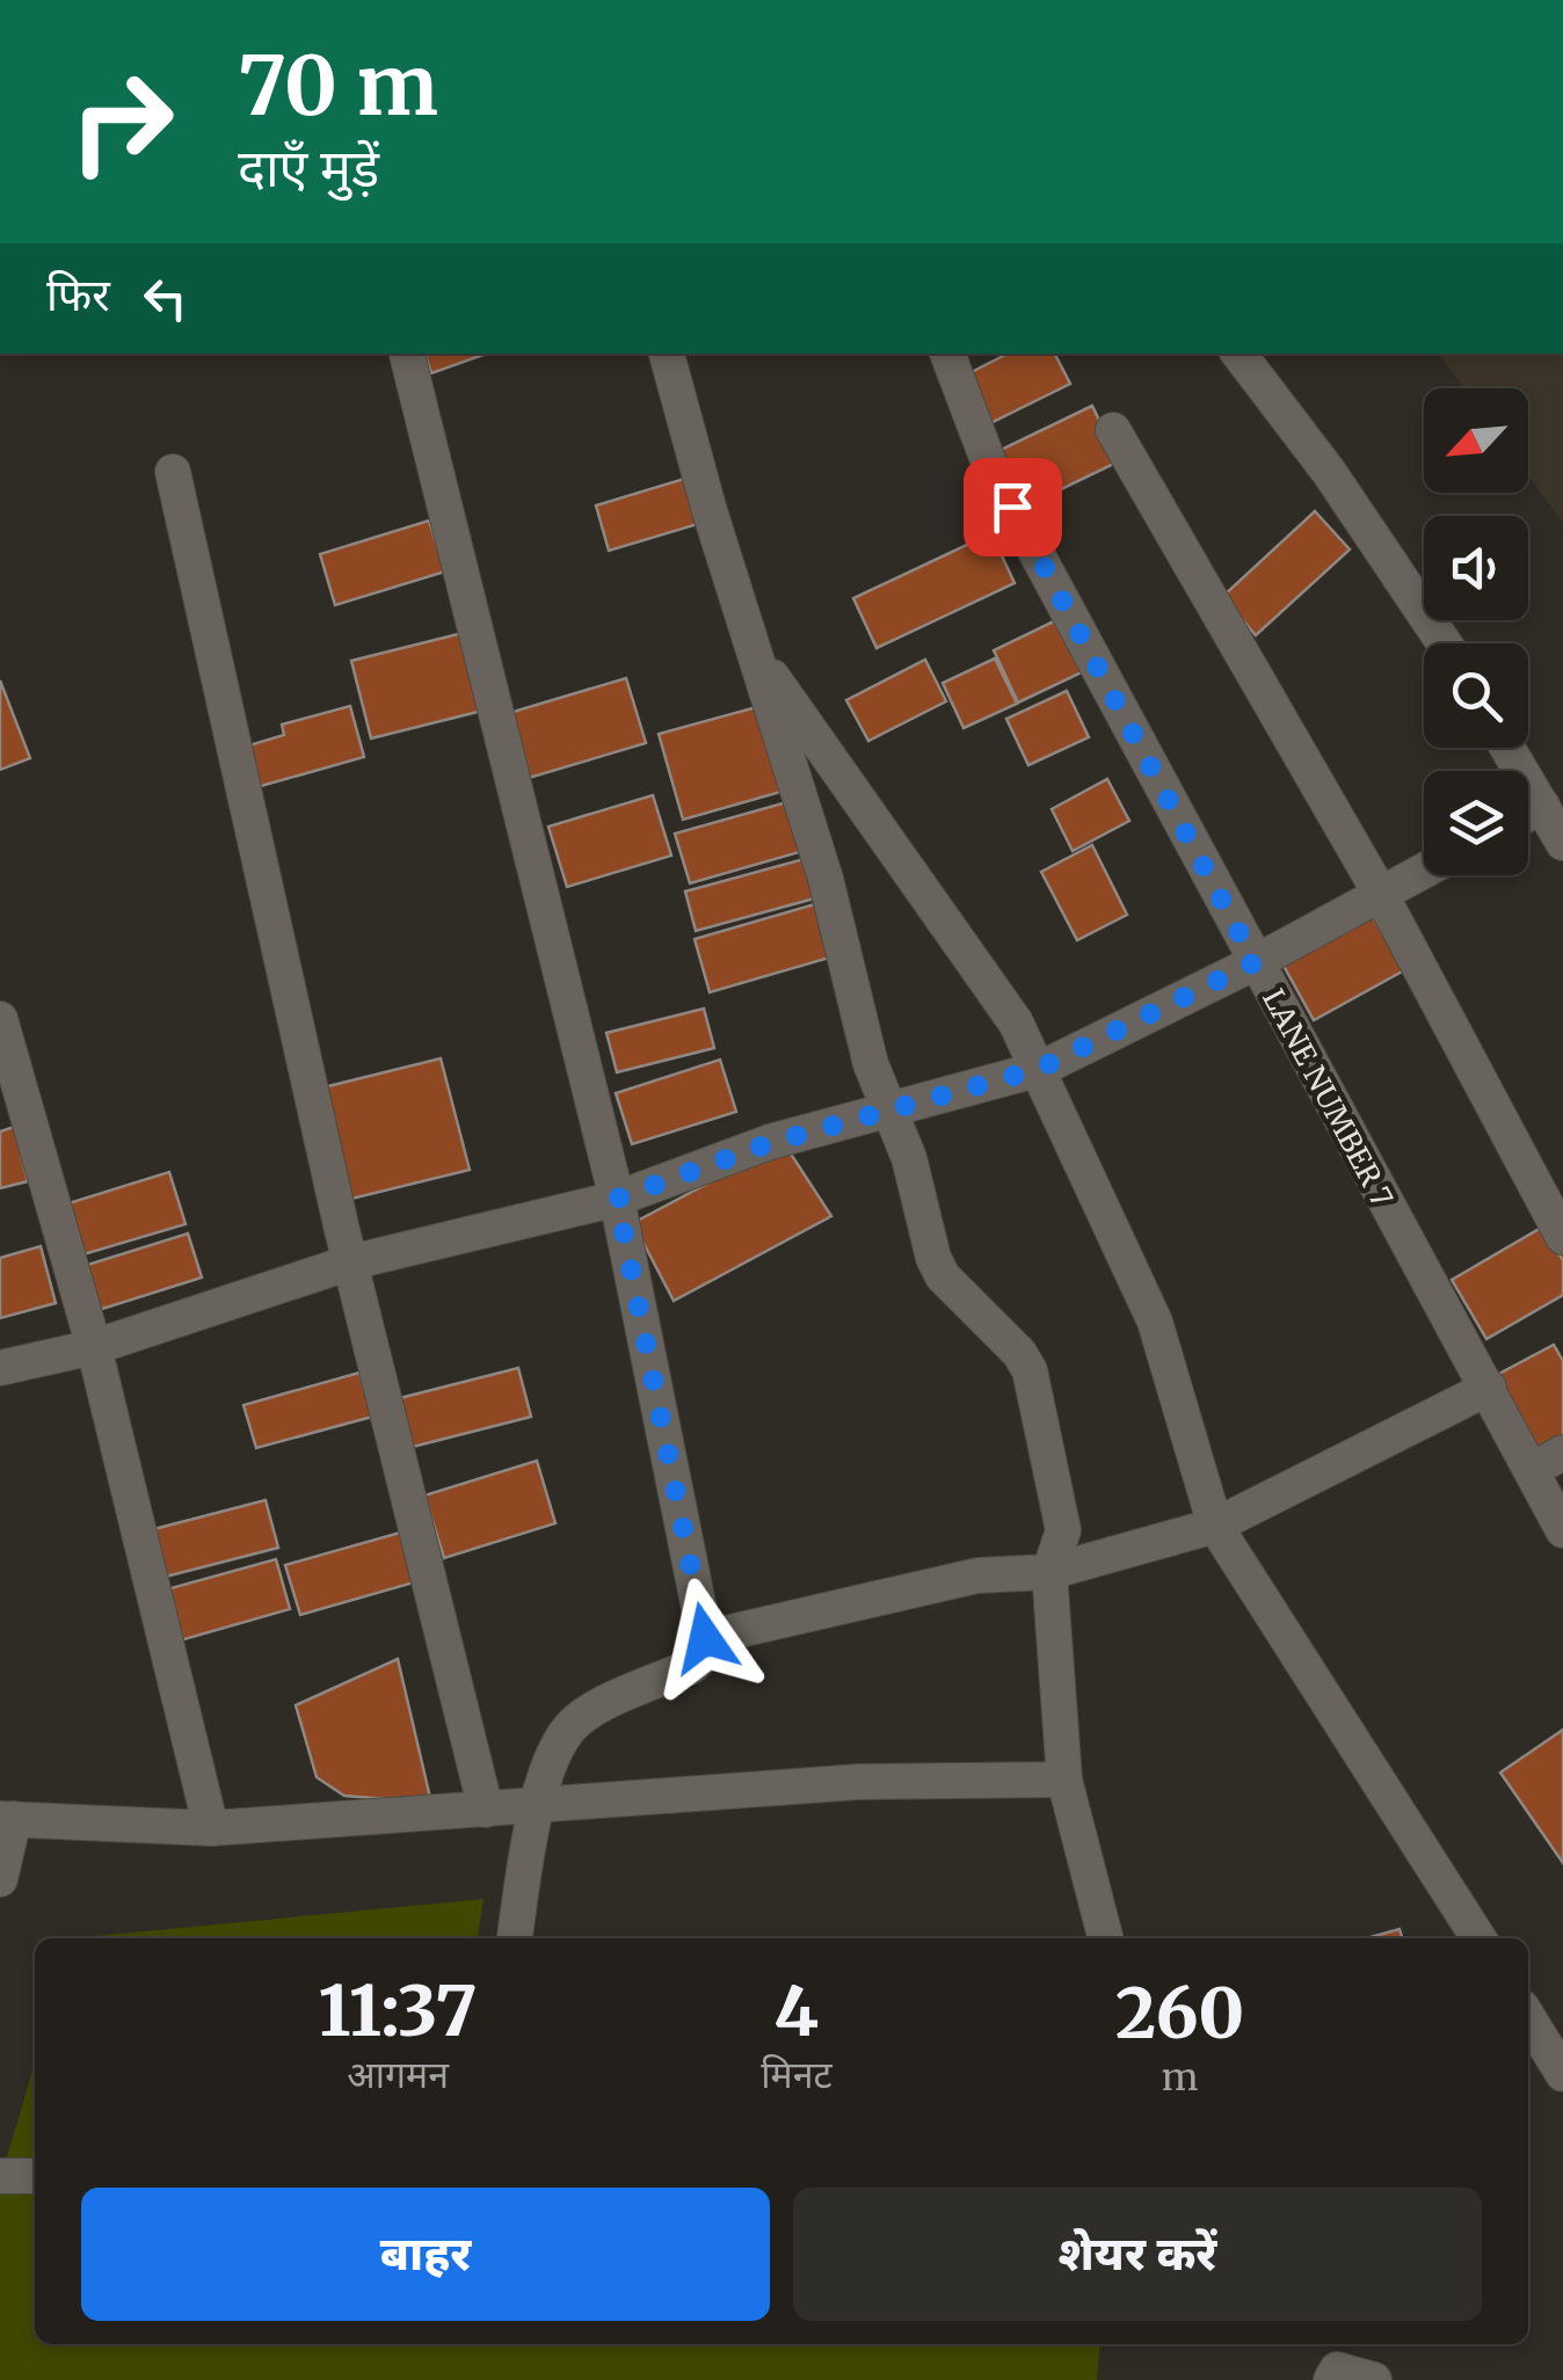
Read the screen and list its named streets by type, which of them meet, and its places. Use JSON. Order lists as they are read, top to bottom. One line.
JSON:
{"streets":{"street":["LANE NUMBER 7"]},"north":"bottom left","page":{"turn":["70 m","दाएँ मुड़ें"],"then":"फिर","eta":["11:37","आगमन","4","मिनट","260","m"],"buttons":["बाहर","शेयर करें"]}}
